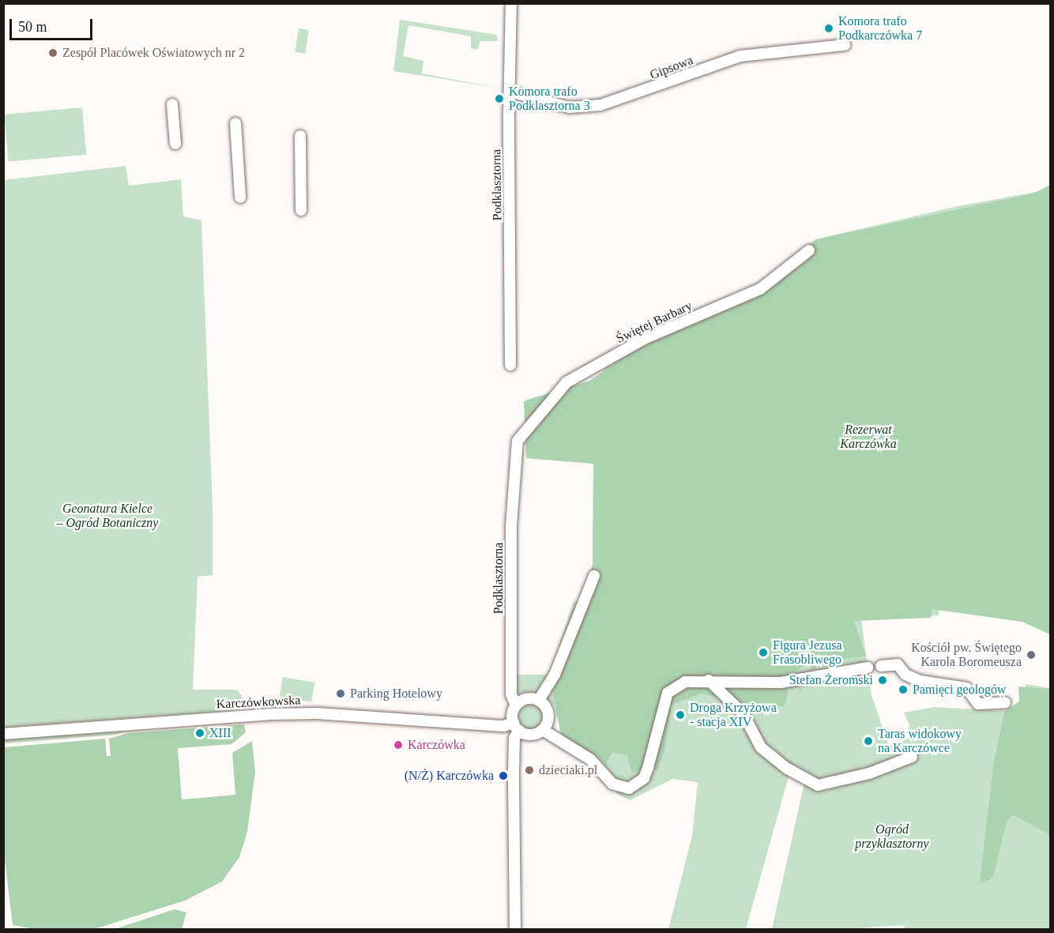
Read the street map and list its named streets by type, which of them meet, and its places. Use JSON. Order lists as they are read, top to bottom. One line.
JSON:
{"streets":{"street":["Gipsowa","Podklasztorna","Świętej Barbary","Karczówkowska"]},"crossings":[["Gipsowa","Podklasztorna"],["Podklasztorna","Świętej Barbary"],["Podklasztorna","Karczówkowska"]],"parks":["Rezerwat Karczówka","Geonatura Kielce – Ogród Botaniczny","Ogród przyklasztorny"],"places":["Komora trafo Podkarczówka 7","Zespół Placówek Oświatowych nr 2","Komora trafo Podklasztorna 3","Figura Jezusa Frasobliwego","Kościół pw. Świętego Karola Boromeusza","Stefan Żeromski","Pamięci geologów","Parking Hotelowy","Droga Krzyżowa - stacja XIV","XIII","Taras widokowy na Karczówce","Karczówka","dzieciaki.pl","(N/Ż) Karczówka"],"scale_bar":"50 m"}
